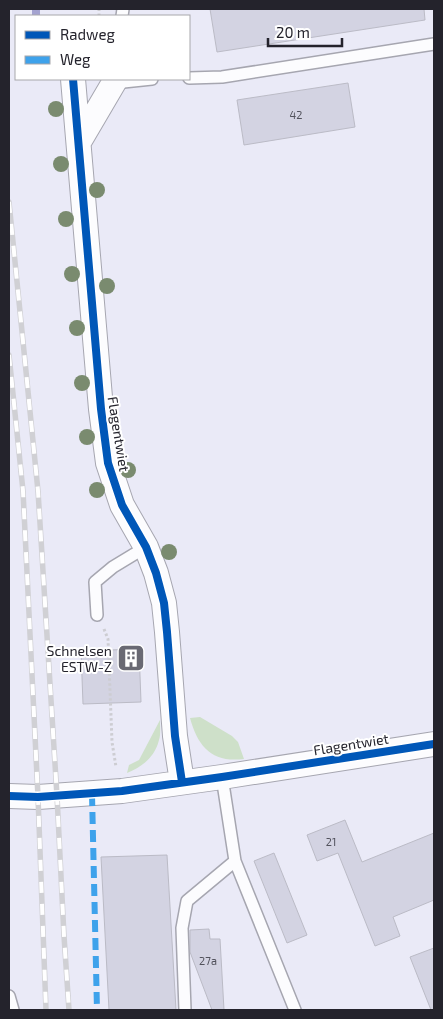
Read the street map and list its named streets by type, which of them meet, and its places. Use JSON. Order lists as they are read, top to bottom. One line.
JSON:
{"streets":{"street":["Flagentwiet"]},"places":{"building":["Schnelsen ESTW-Z"]},"house_numbers":["42","21","27a"],"legend":["Radweg","Weg"],"scale_bar":"20 m"}
